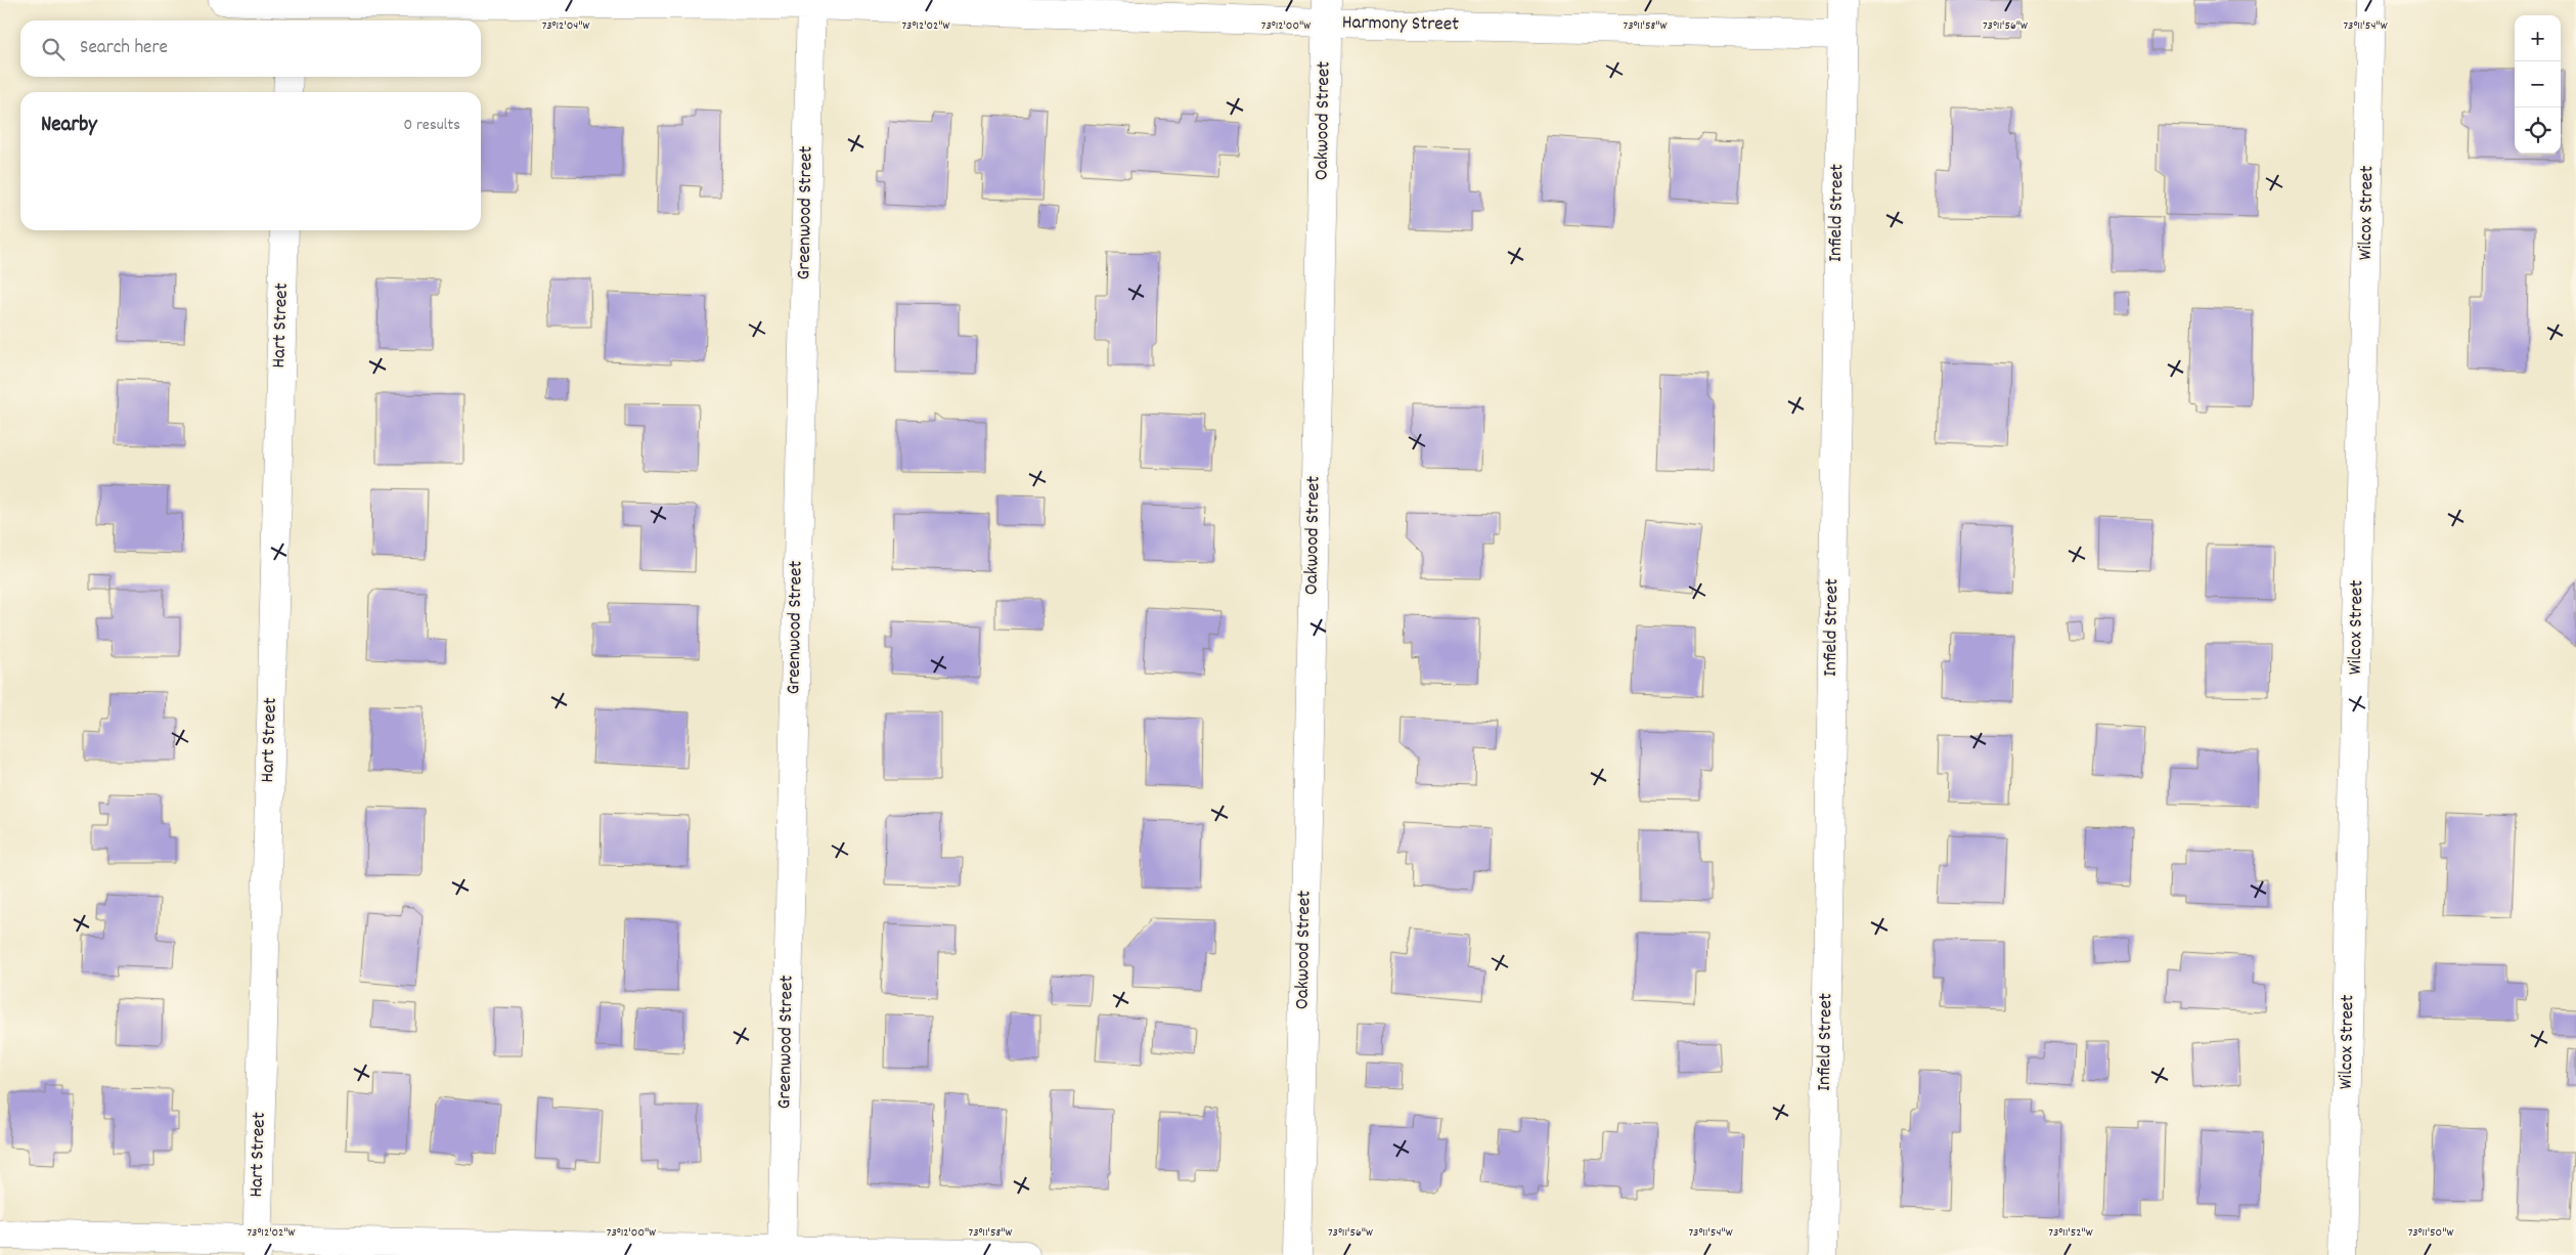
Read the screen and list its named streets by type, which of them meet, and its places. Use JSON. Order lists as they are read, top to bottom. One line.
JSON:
{"streets":{"street":["Harmony Street","Oakwood Street","Greenwood Street","Infield Street","Wilcox Street","Hart Street"]},"crossings":[["Harmony Street","Oakwood Street"],["Harmony Street","Greenwood Street"],["Harmony Street","Infield Street"]],"page":{"map_buttons":["+","−"],"search":"Search here","heading":["Nearby","0 results"]},"coordinates":["73°12'04\"W","73°12'00\"W","73°11'58\"W","73°11'56\"W","73°11'54\"W","73°12'02\"W","73°11'52\"W","73°11'50\"W"]}
